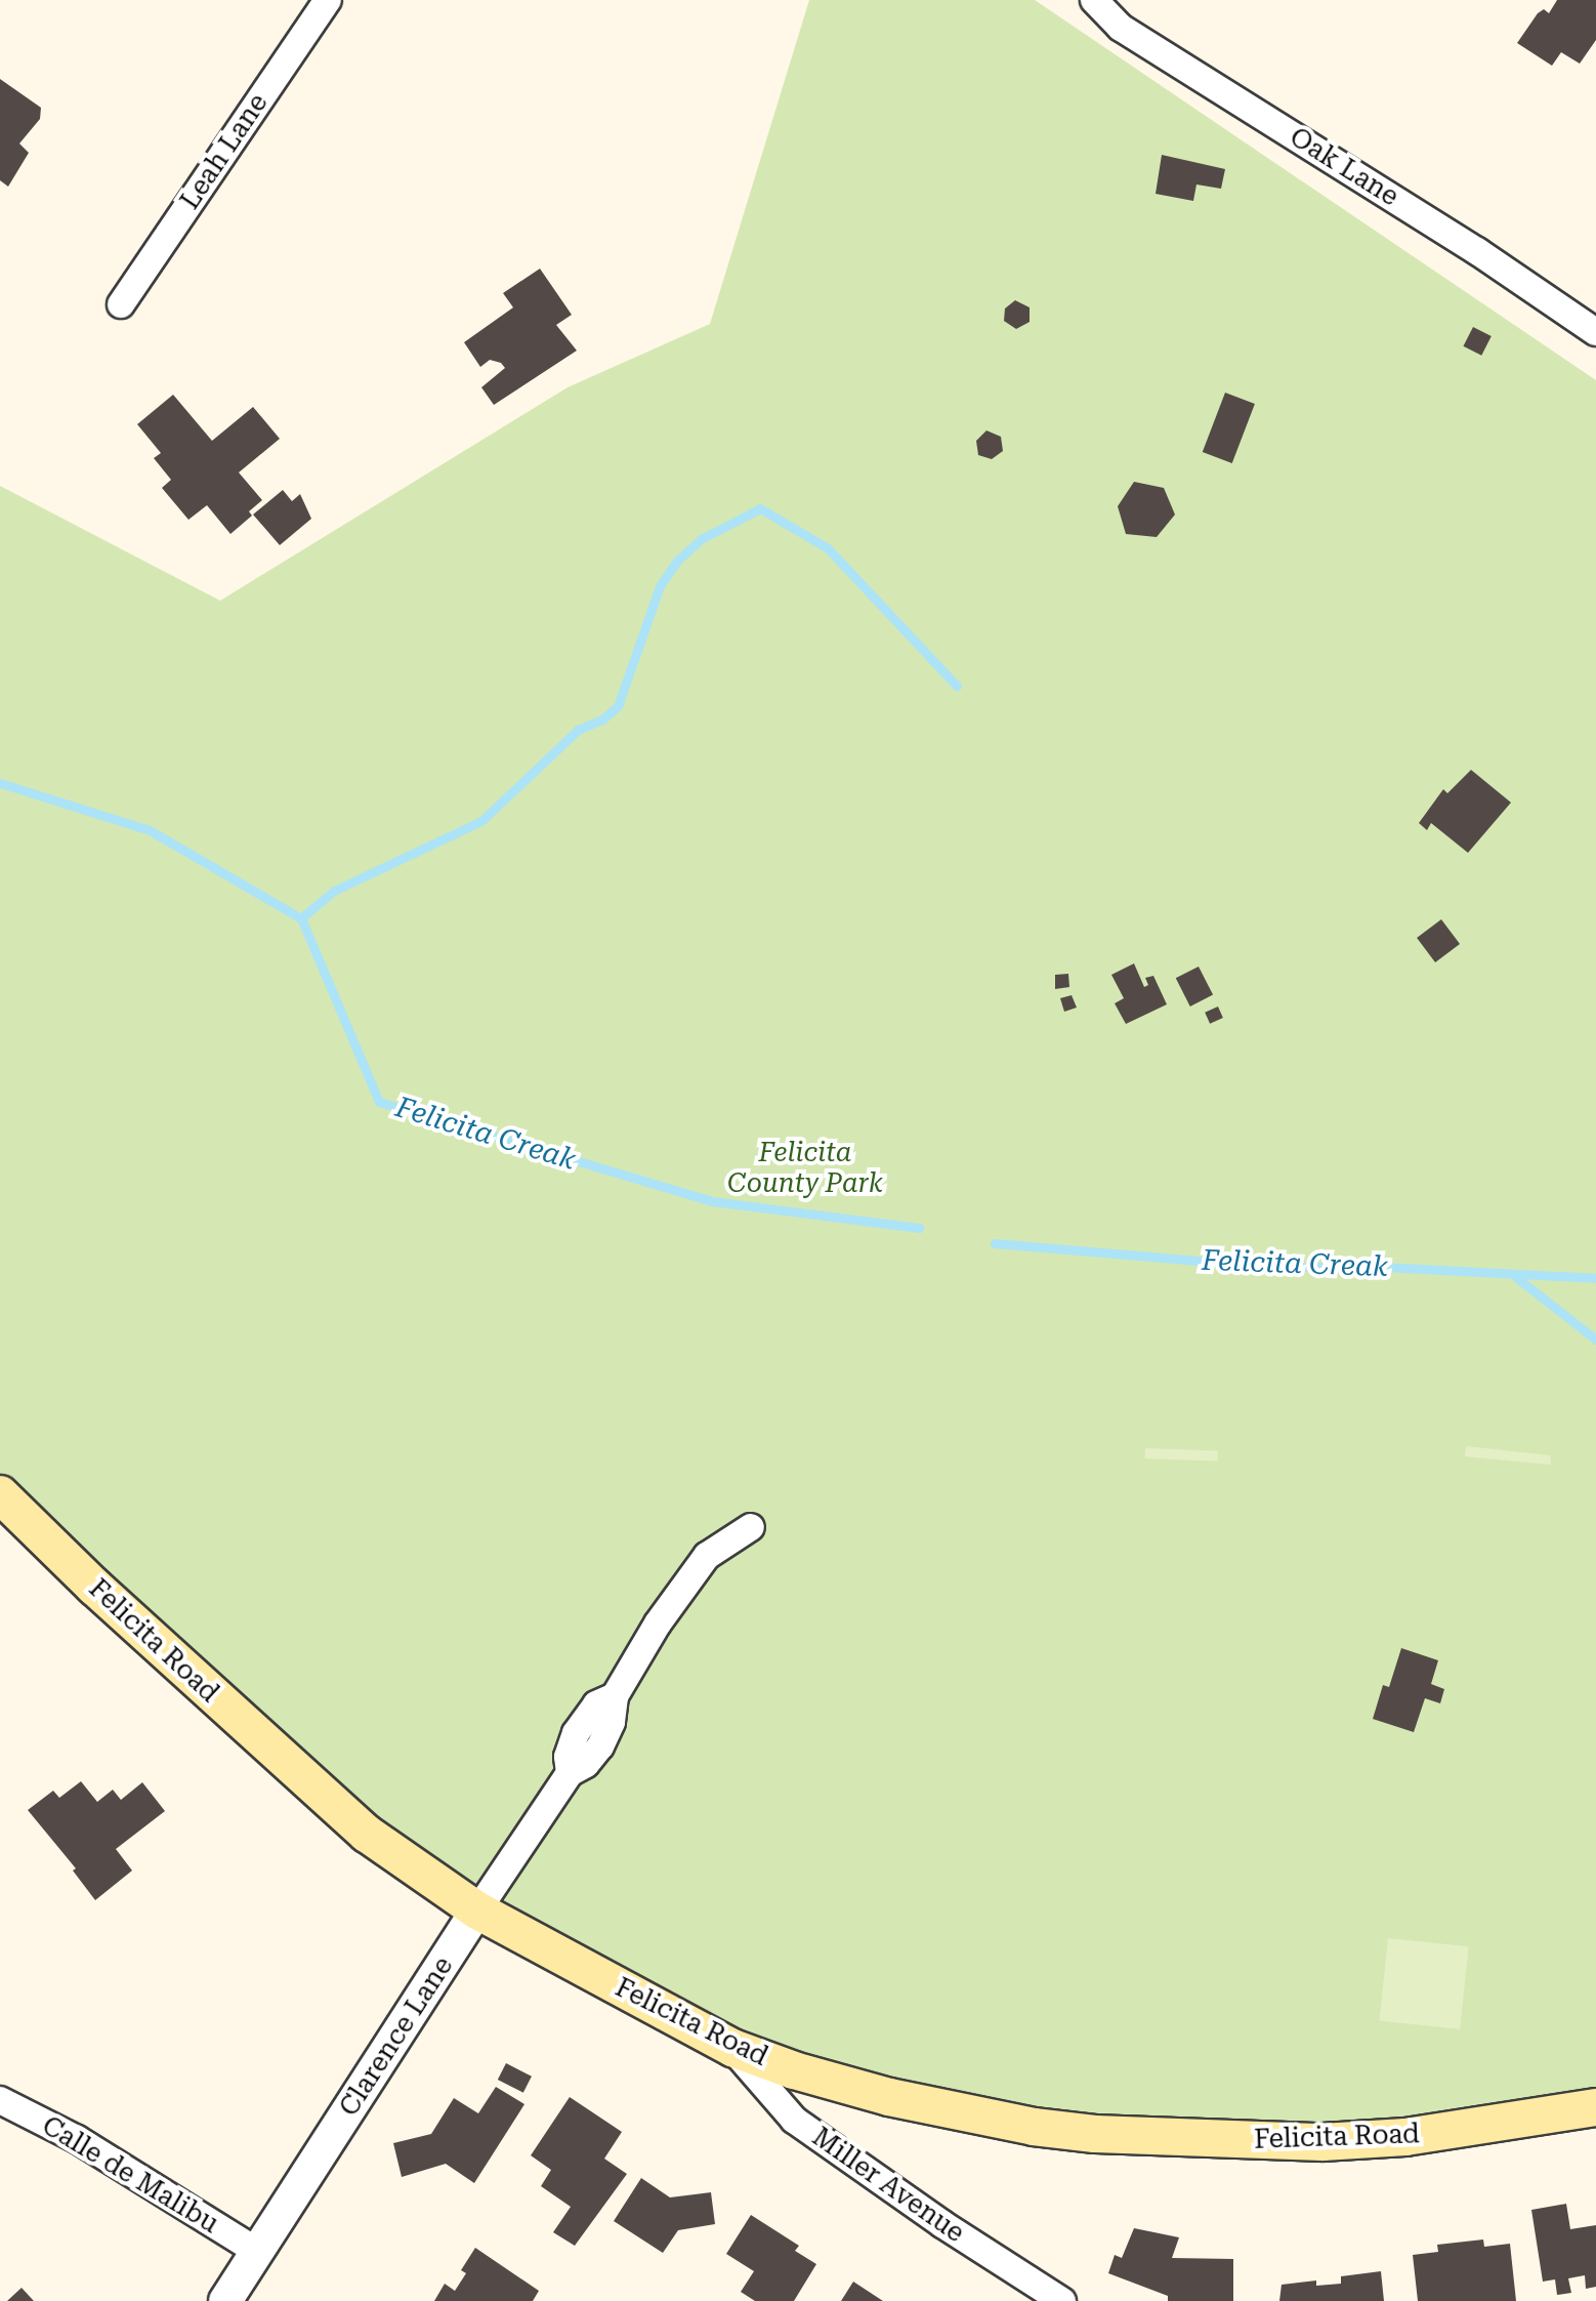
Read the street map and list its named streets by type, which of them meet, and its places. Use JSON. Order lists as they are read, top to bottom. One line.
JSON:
{"streets":{"main road":["Felicita Road"],"street":["Leah Lane","Oak Lane","Clarence Lane","Calle de Malibu","Miller Avenue"]},"crossings":[["Felicita Road","Clarence Lane"],["Felicita Road","Miller Avenue"],["Clarence Lane","Calle de Malibu"]],"water":["Felicita Creak"],"parks":["Felicita County Park"]}
